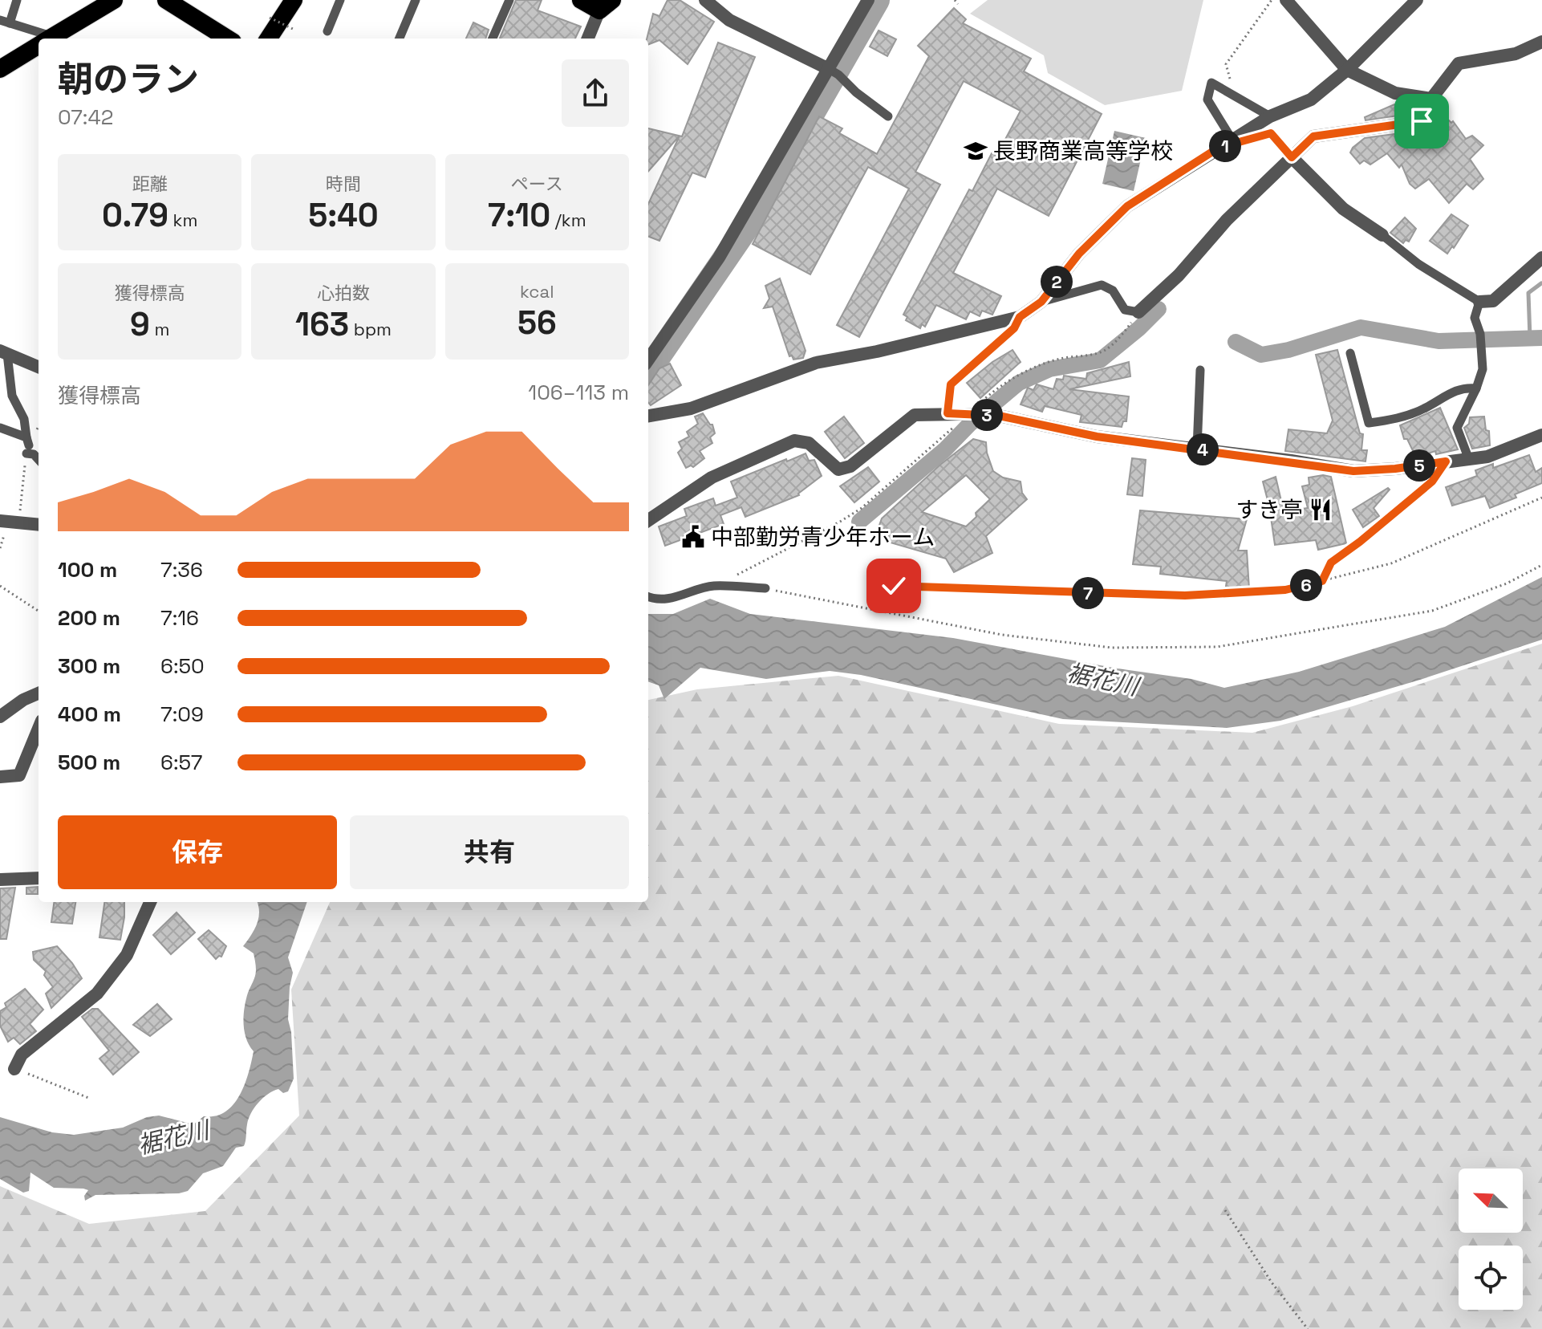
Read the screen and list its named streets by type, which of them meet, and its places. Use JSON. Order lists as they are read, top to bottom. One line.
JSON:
{"water":["裾花川"],"places":{"school or university":["長野商業高等学校"],"restaurant":["すき亭"],"public building":["中部勤労青少年ホーム"]},"north":"top left","page":{"heading":["朝のラン","07:42"],"pins":["1","2","3","4","5","6","7"],"stats":[["距離","0.79 km"],["時間","5:40"],["ペース","7:10 /km"],["獲得標高","9 m"],["心拍数","163 bpm"],["kcal","56"]],"chart":["獲得標高","106–113 m"],"list":[{"name":"100 m","note":"7:36"},{"name":"200 m","note":"7:16"},{"name":"300 m","note":"6:50"},{"name":"400 m","note":"7:09"},{"name":"500 m","note":"6:57"}],"buttons":["保存","共有"]}}
